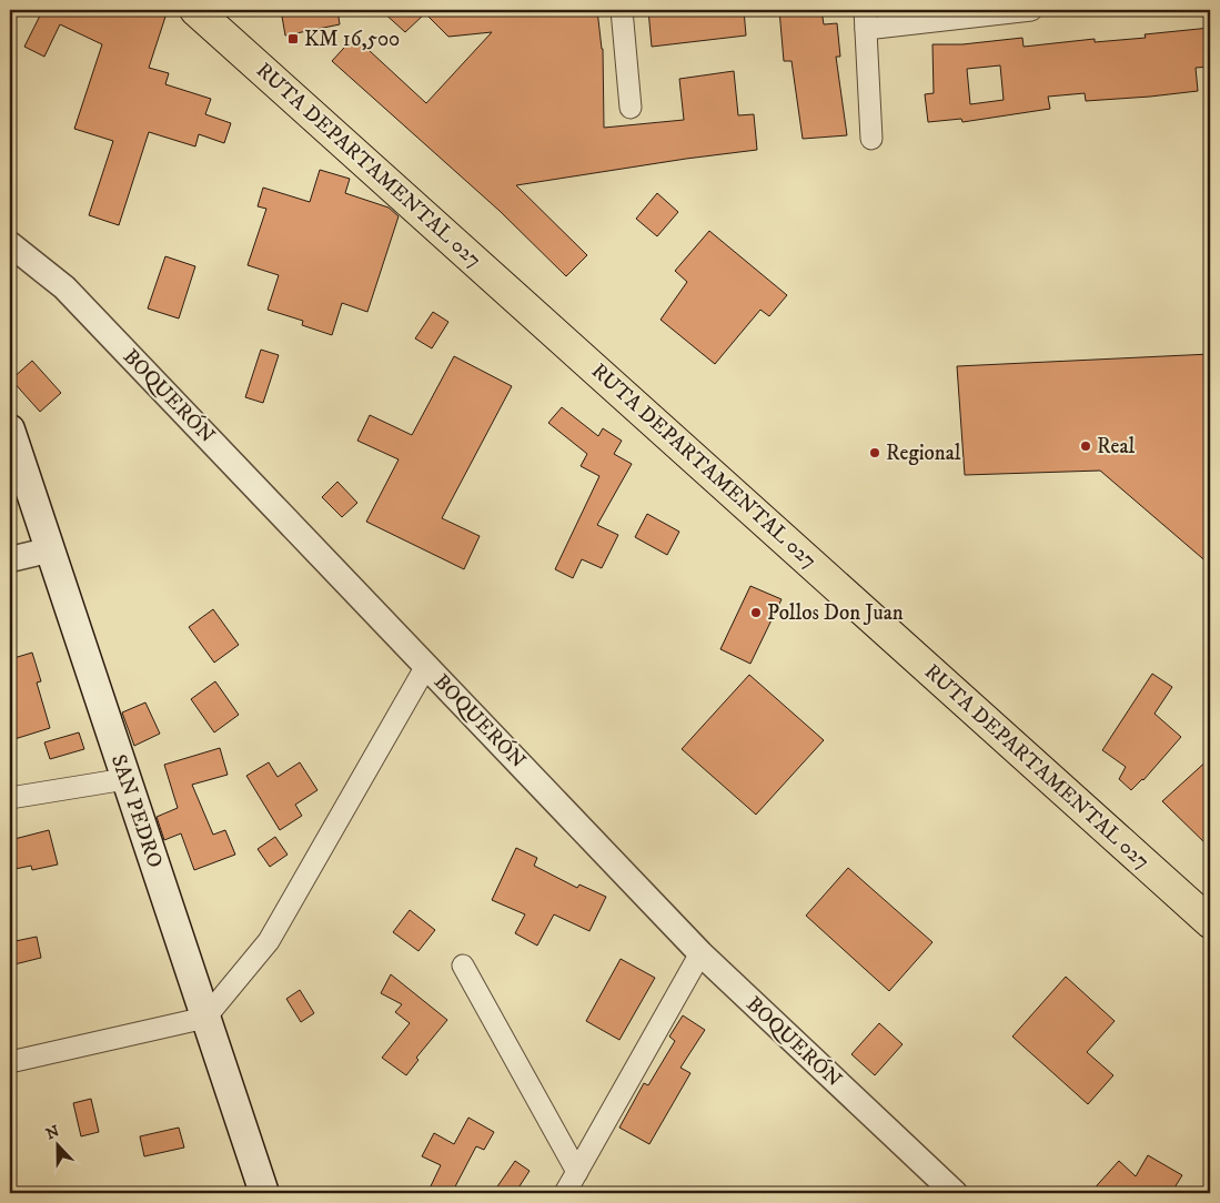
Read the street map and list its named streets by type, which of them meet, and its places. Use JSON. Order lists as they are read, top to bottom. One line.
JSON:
{"streets":{"main road":["RUTA DEPARTAMENTAL 027","SAN PEDRO"],"street":["BOQUERÓN"]},"places":{"transit":["KM 16,500"],"other":["Real","Regional","Pollos Don Juan"]},"north":"top"}
